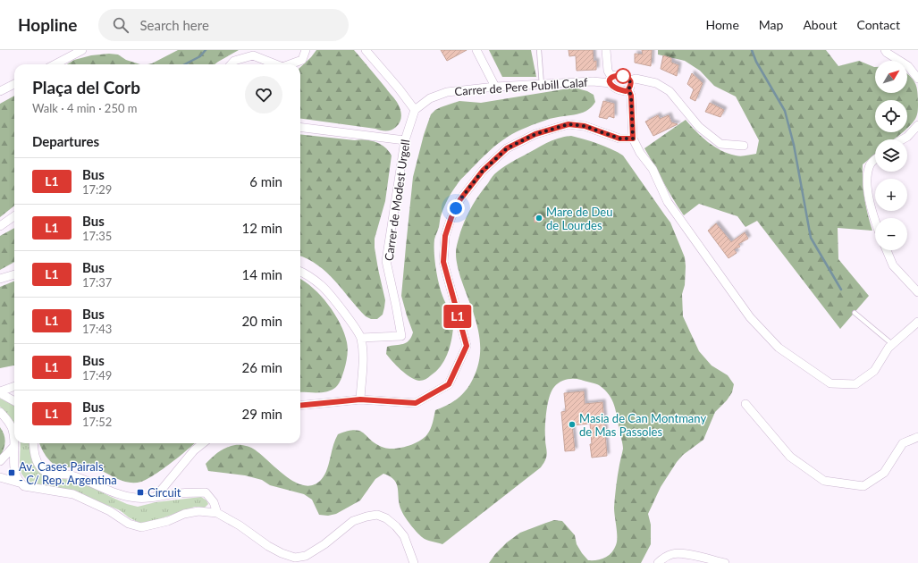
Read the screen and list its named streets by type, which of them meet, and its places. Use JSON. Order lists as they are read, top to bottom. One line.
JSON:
{"streets":{"street":["Carrer de Pere Pubill Calaf","Carrer de Modest Urgell"]},"crossings":[["Carrer de Pere Pubill Calaf","Carrer de Modest Urgell"]],"places":{"other":["Mare de Deu de Lourdes","Masia de Can Montmany de Mas Passoles"],"transit":["Av. Cases Pairals - C/ Rep. Argentina","Circuit"]},"lines":["bus line L1"],"north":"top right","page":{"header":"Hopline","search":"Search here","nav":["Home","Map","About","Contact"],"on_map":"L1","map_buttons":["+","−"],"heading":[["Plaça del Corb","Walk · 4 min · 250 m"],"Departures"],"list":[{"mark":"L1","name":"Bus","note":"17:29","value":"6 min"},{"mark":"L1","name":"Bus","note":"17:35","value":"12 min"},{"mark":"L1","name":"Bus","note":"17:37","value":"14 min"},{"mark":"L1","name":"Bus","note":"17:43","value":"20 min"},{"mark":"L1","name":"Bus","note":"17:49","value":"26 min"},{"mark":"L1","name":"Bus","note":"17:52","value":"29 min"}]}}
